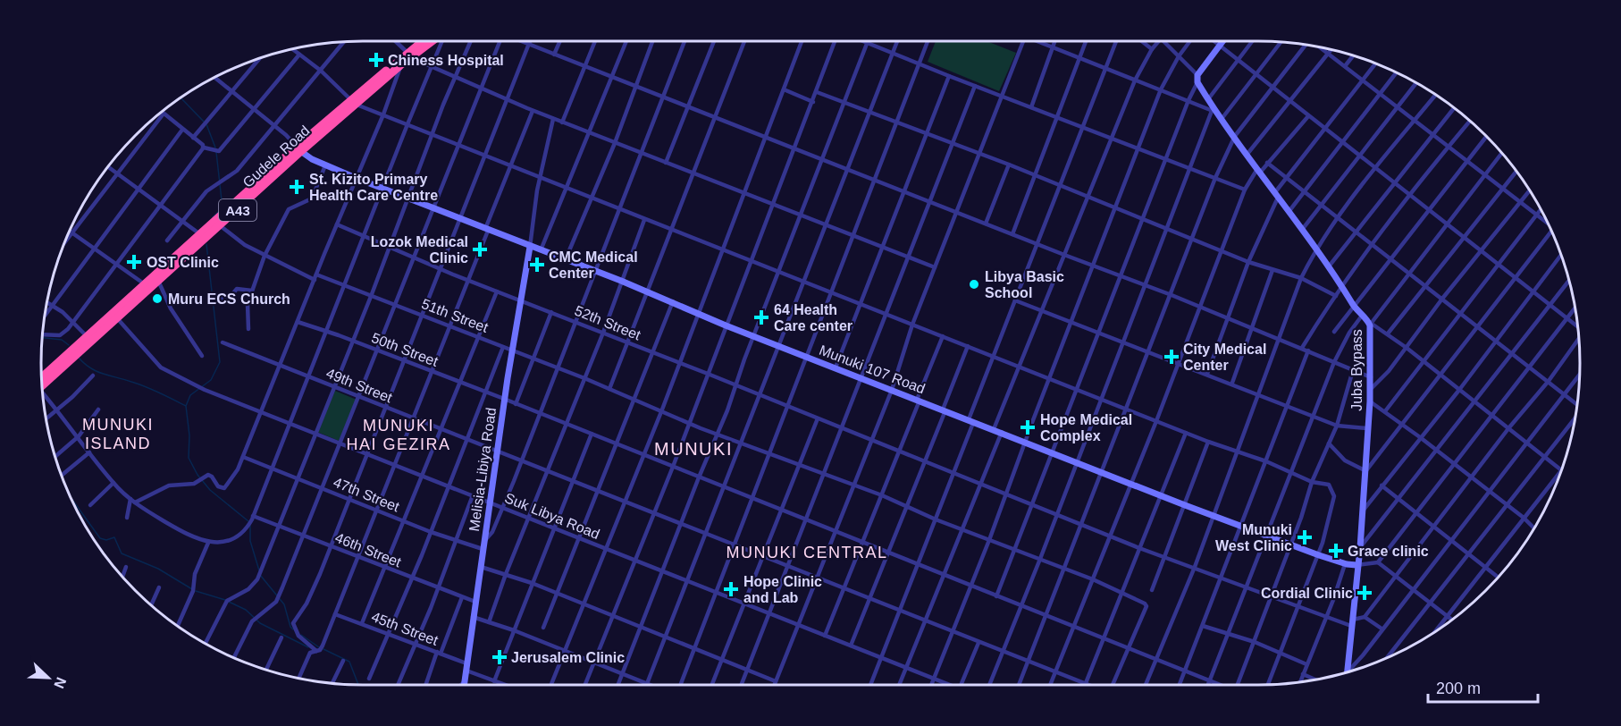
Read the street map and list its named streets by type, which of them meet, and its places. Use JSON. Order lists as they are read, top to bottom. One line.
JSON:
{"streets":{"highway":["Gudele Road","A43"],"main road":["Munuki 107 Road","Juba Bypass","Melisia-Libiya Road"],"street":["51th Street","52th Street","50th Street","49th Street","47th Street","Suk Libya Road","46th Street","45th Street"]},"crossings":[["Gudele Road","Munuki 107 Road"],["Gudele Road","Suk Libya Road"],["51th Street","50th Street"],["51th Street","Melisia-Libiya Road"],["52th Street","Juba Bypass"],["52th Street","Melisia-Libiya Road"],["50th Street","Melisia-Libiya Road"],["Munuki 107 Road","Juba Bypass"],["Munuki 107 Road","Melisia-Libiya Road"],["49th Street","Melisia-Libiya Road"],["Melisia-Libiya Road","47th Street"],["Melisia-Libiya Road","Suk Libya Road"],["Melisia-Libiya Road","46th Street"],["Melisia-Libiya Road","45th Street"]],"districts":["MUNUKI ISLAND","MUNUKI HAI GEZIRA","MUNUKI","MUNUKI CENTRAL"],"places":{"health":["Chiness Hospital","St. Kizito Primary Health Care Centre","Lozok Medical Clinic","OST Clinic","CMC Medical Center","64 Health Care center","City Medical Center","Hope Medical Complex","Munuki West Clinic","Grace clinic","Hope Clinic and Lab","Cordial Clinic","Jerusalem Clinic"],"other":["Libya Basic School","Muru ECS Church"]},"scale_bar":"200 m","north":"bottom right"}
